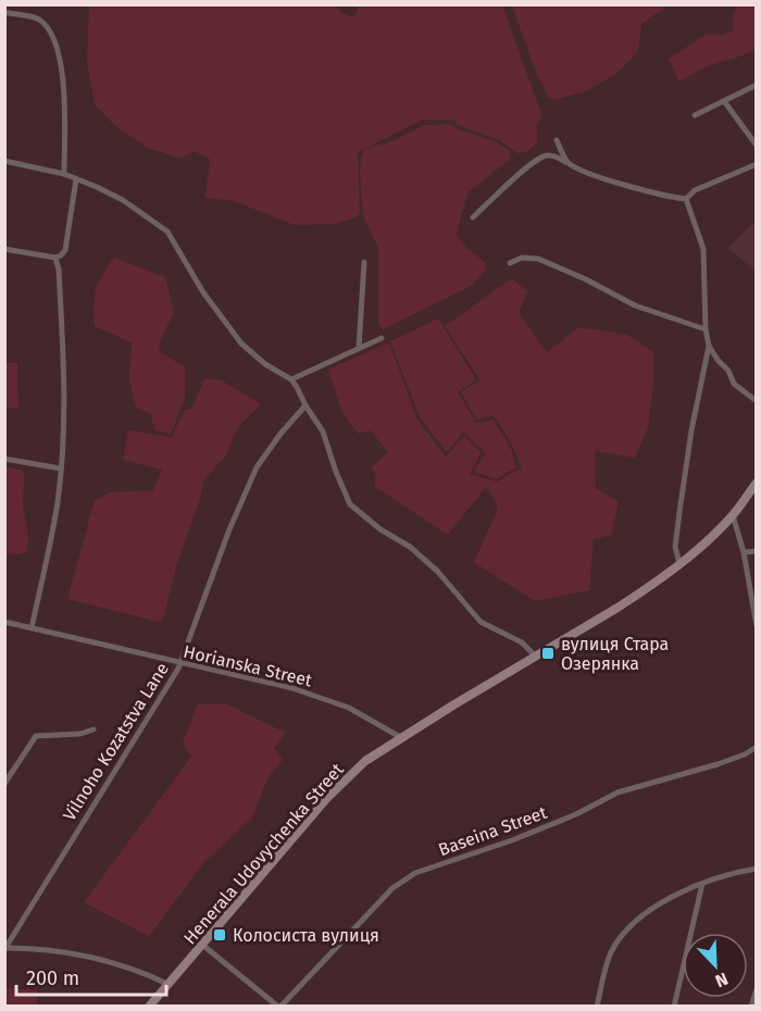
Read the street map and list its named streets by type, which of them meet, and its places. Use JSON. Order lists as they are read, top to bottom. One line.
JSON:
{"streets":{"main road":["Henerala Udovychenka Street"],"street":["Horianska Street","Vilnoho Kozatstva Lane","Baseina Street"]},"crossings":[["Horianska Street","Vilnoho Kozatstva Lane"],["Horianska Street","Henerala Udovychenka Street"]],"places":{"transit":["вулиця Стара Озерянка","Колосиста вулиця"]},"scale_bar":"200 m","north":"bottom right"}
